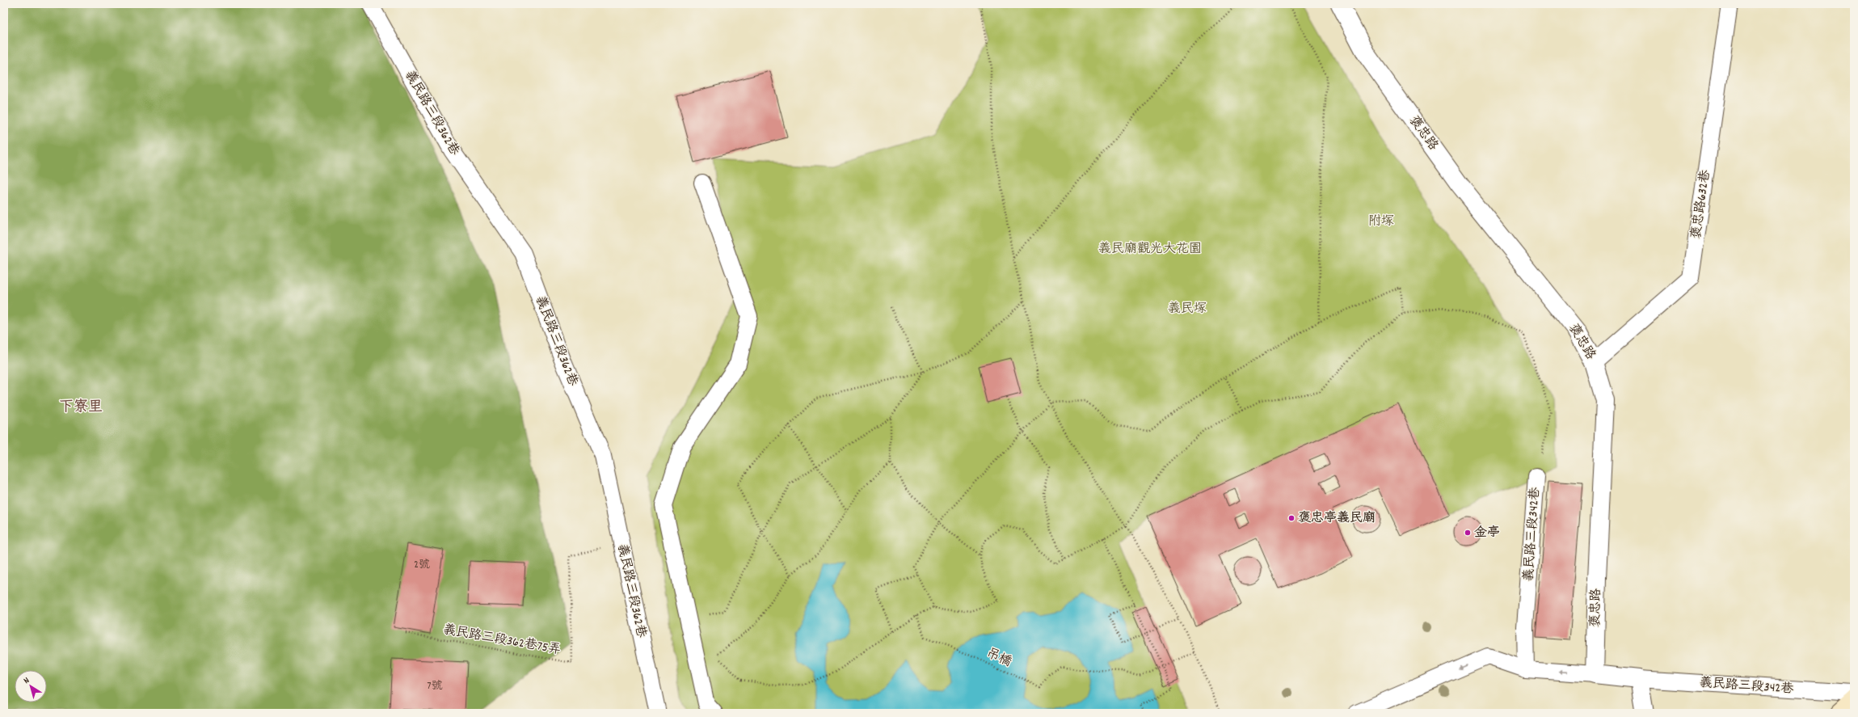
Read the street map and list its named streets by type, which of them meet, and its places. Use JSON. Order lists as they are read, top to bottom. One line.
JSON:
{"streets":{"street":["褒忠路"],"lane":["義民路三段362巷","褒忠路632巷","義民路三段342巷"],"path":["義民路三段362巷75弄","吊橋"]},"crossings":[["義民路三段362巷","義民路三段362巷75弄"],["褒忠路","褒忠路632巷"]],"districts":["下寮里"],"parks":["附塚","義民廟觀光大花園","義民塚"],"places":["褒忠亭義民廟","金亭"],"house_numbers":["2號","7號"],"north":"top left"}
